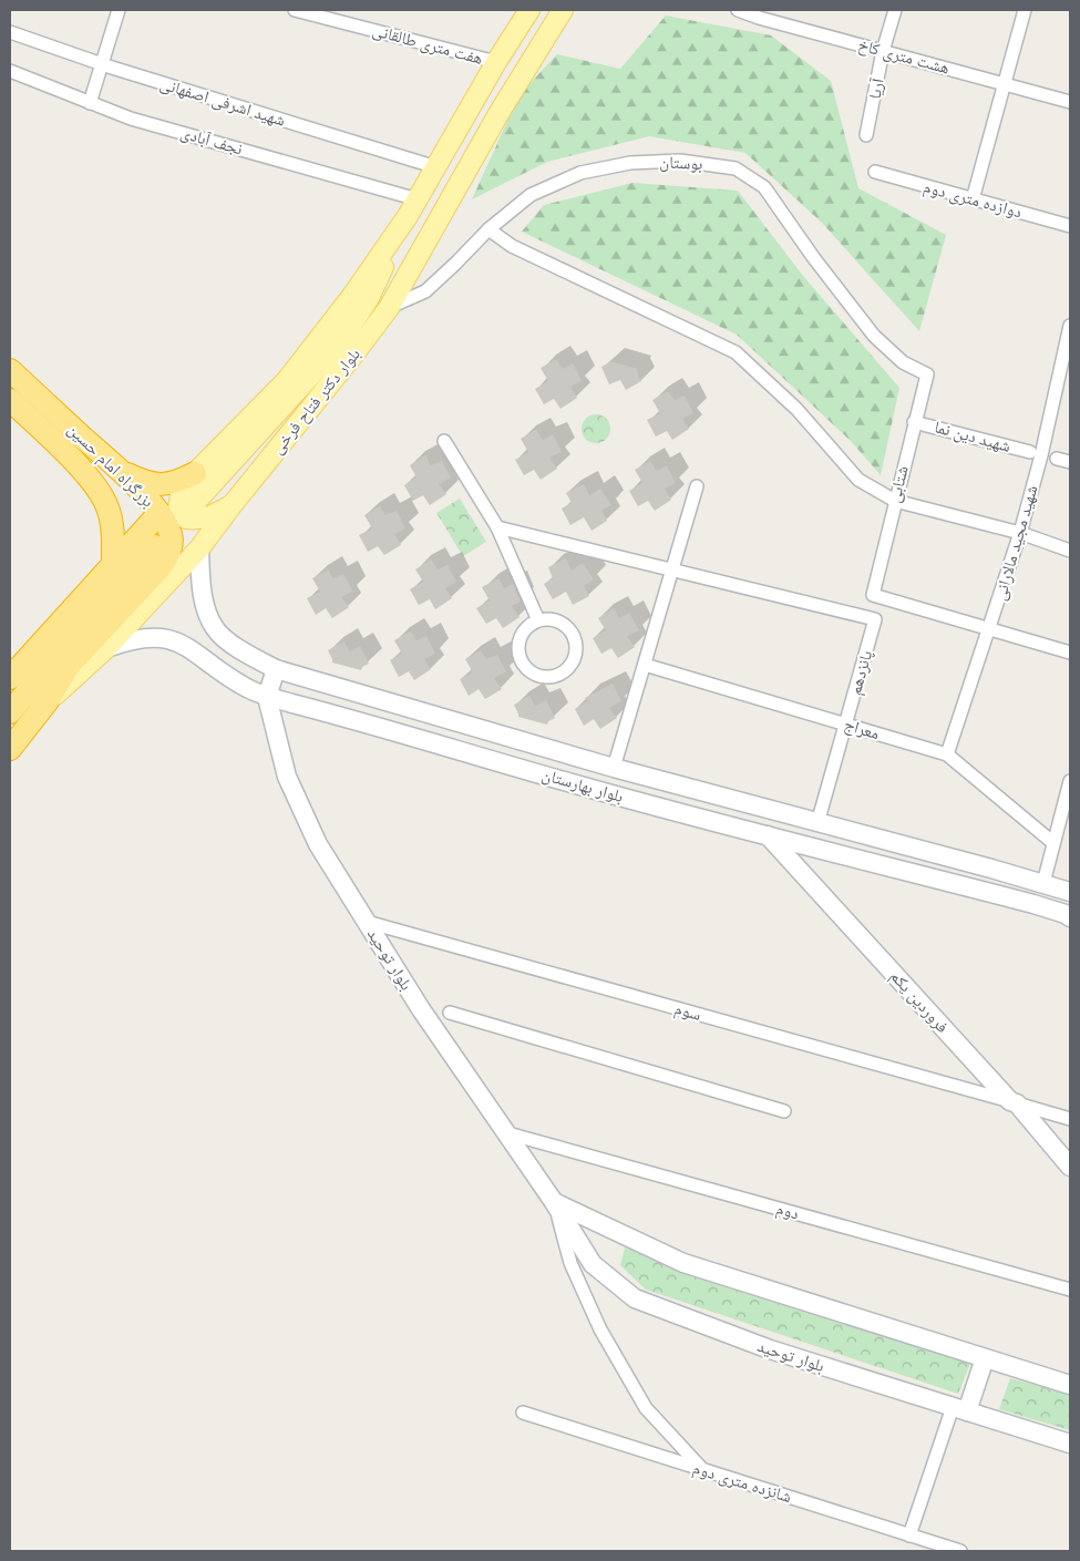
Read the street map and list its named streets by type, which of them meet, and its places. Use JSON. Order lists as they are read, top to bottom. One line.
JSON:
{"streets":{"highway":["بلوار دکتر فتاح فرخی","بزرگراه امام حسین"],"main road":["بلوار بهارستان","بلوار توحید","فروردین یکم"],"street":["هفت متری طالقانی","هشت متری کاخ","آریا","شهید اشرفی اصفهانی","نجف آبادی","بوستان","دوازده متری دوم","شهید دین نما","شتابی","شهید مجید مالارانی","پانزدهم","معراج","سوم","دوم","شانزده متری دوم"]},"crossings":[["هشت متری کاخ","آریا"],["بوستان","بلوار دکتر فتاح فرخی"],["بوستان","شتابی"],["بلوار دکتر فتاح فرخی","بزرگراه امام حسین"],["بلوار دکتر فتاح فرخی","بلوار بهارستان"],["شهید دین نما","شتابی"],["شتابی","شهید مجید مالارانی"],["شهید مجید مالارانی","معراج"],["پانزدهم","معراج"],["پانزدهم","بلوار بهارستان"],["بلوار بهارستان","بلوار توحید"],["بلوار بهارستان","فروردین یکم"],["بلوار توحید","سوم"],["بلوار توحید","دوم"],["فروردین یکم","سوم"]]}
